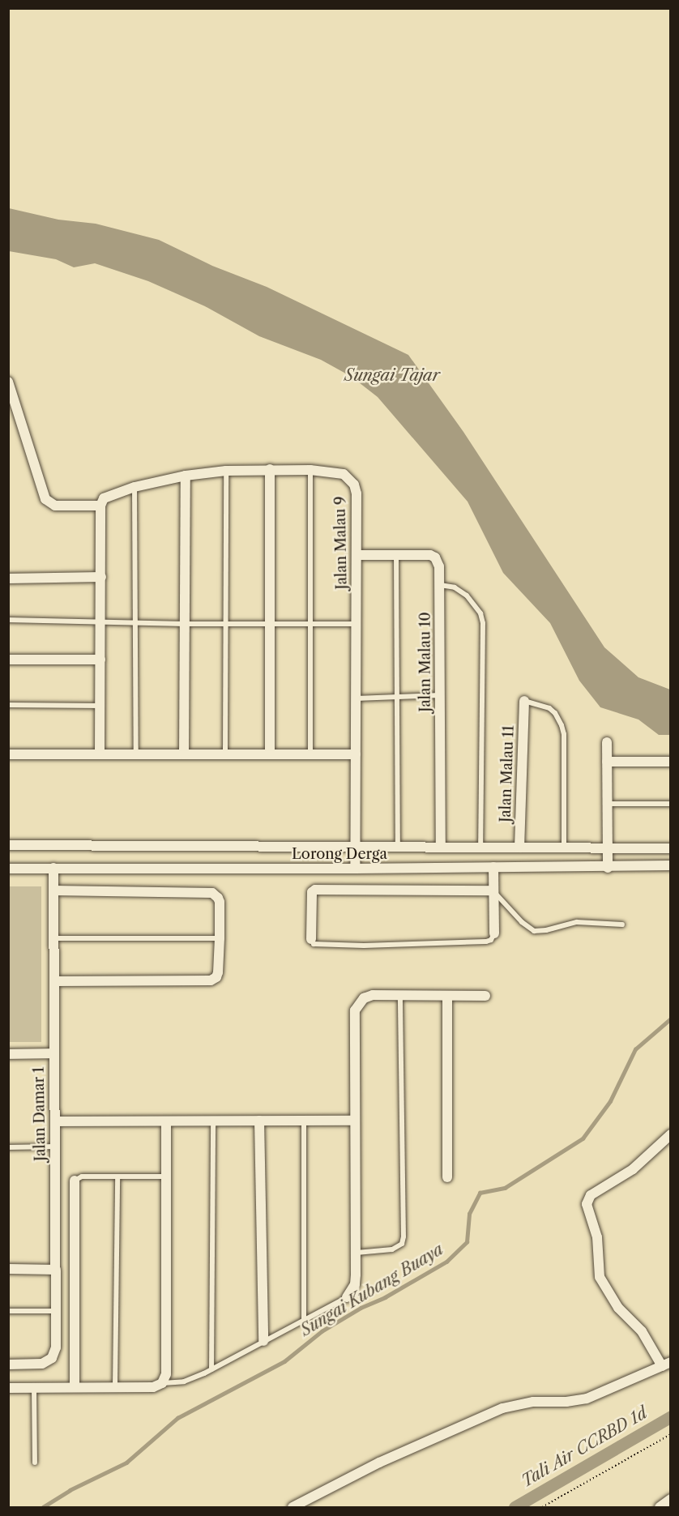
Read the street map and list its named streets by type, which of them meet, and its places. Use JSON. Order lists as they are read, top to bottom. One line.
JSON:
{"streets":{"street":["Jalan Malau 9","Jalan Malau 10","Jalan Malau 11","Lorong Derga","Jalan Damar 1"]},"crossings":[["Jalan Malau 9","Jalan Malau 10"],["Jalan Malau 9","Lorong Derga"],["Lorong Derga","Jalan Damar 1"]],"water":["Sungai Tajar","Sungai Kubang Buaya","Tali Air CCRBD 1d"]}
